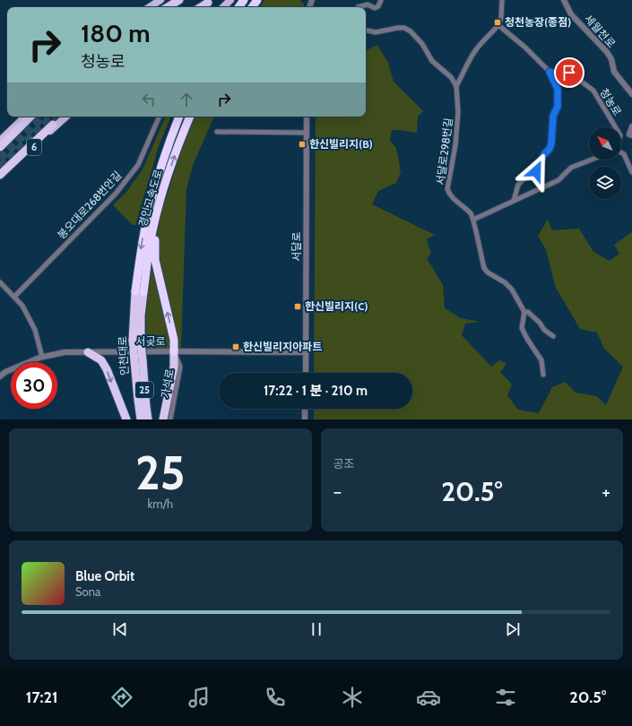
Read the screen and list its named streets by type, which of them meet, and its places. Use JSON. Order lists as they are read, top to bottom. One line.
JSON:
{"streets":{"highway":["경인고속도로","인천대로","25"],"main road":["6"],"street":["세월천로","청농로","서달로298번길","봉오대로268번안길","서달로","서곶로","가석로"]},"crossings":[["경인고속도로","인천대로"],["서달로","서곶로"],["서곶로","가석로"]],"places":{"transit":["청천농장(종점)","한신빌리지(B)","한신빌리지(C)","한신빌리지아파트"]},"north":"top left","page":{"turn":["180 m","청농로"],"limit":"30","trip":"17:22 · 1 분 · 210 m","tile":[["25","km/h"],"공조"],"heat":["−","20.5°","+"],"song":["Blue Orbit","Sona"],"tabs":["17:21","20.5°"]}}
